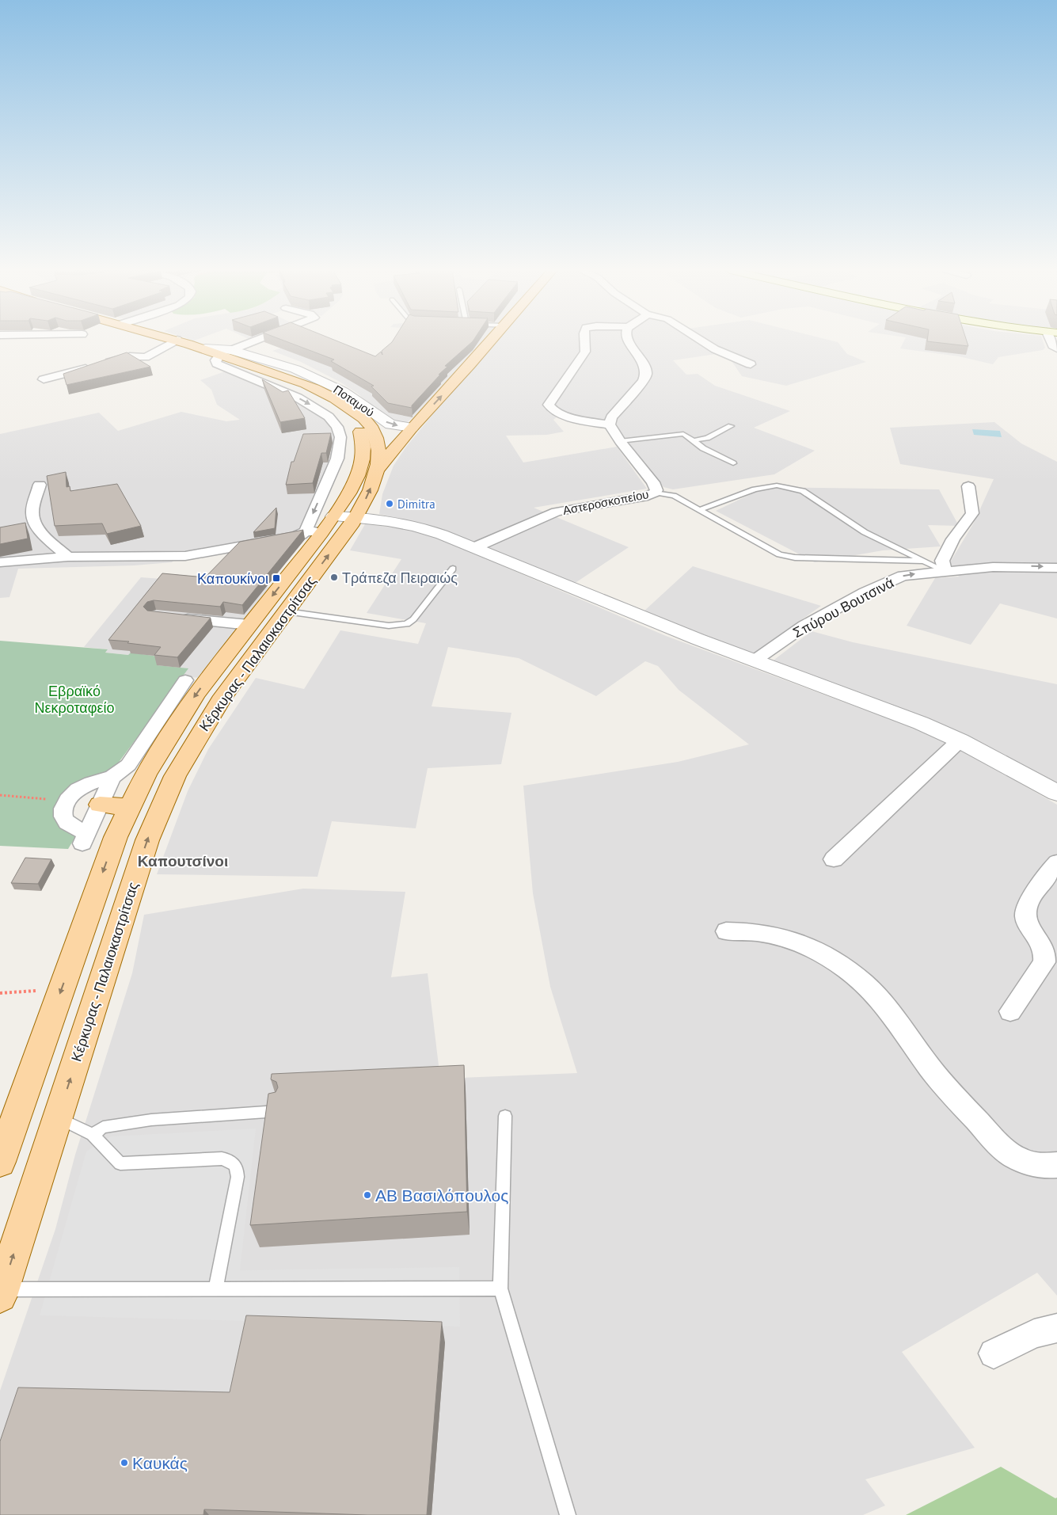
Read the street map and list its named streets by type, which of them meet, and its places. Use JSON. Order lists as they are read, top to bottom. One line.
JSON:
{"streets":{"main road":["Κέρκυρας - Παλαιοκαστρίτσας"],"street":["Ποταμού","Αστεροσκοπείου","Σπύρου Βουτσινά"]},"crossings":[["Ποταμού","Κέρκυρας - Παλαιοκαστρίτσας"]],"one_way":["Σπύρου Βουτσινά"],"districts":["Καπουτσίνοι"],"parks":["Εβραϊκό Νεκροταφείο"],"places":{"other":["Dimitra","Τράπεζα Πειραιώς","ΑΒ Βασιλόπουλος","Καυκάς"],"transit":["Καπουκίνοι"]}}
